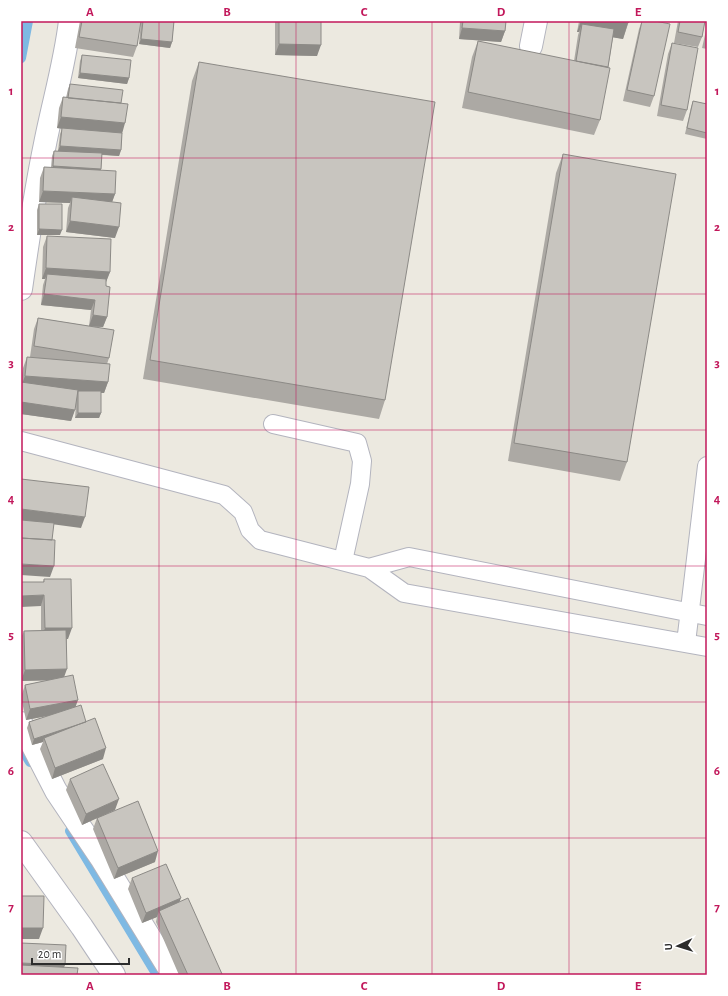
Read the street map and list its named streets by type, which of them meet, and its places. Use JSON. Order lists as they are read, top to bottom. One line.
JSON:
{"scale_bar":"20 m","north":"left","grid":{"columns":["A","B","C","D","E"],"rows":["1","2","3","4","5","6","7"]}}
